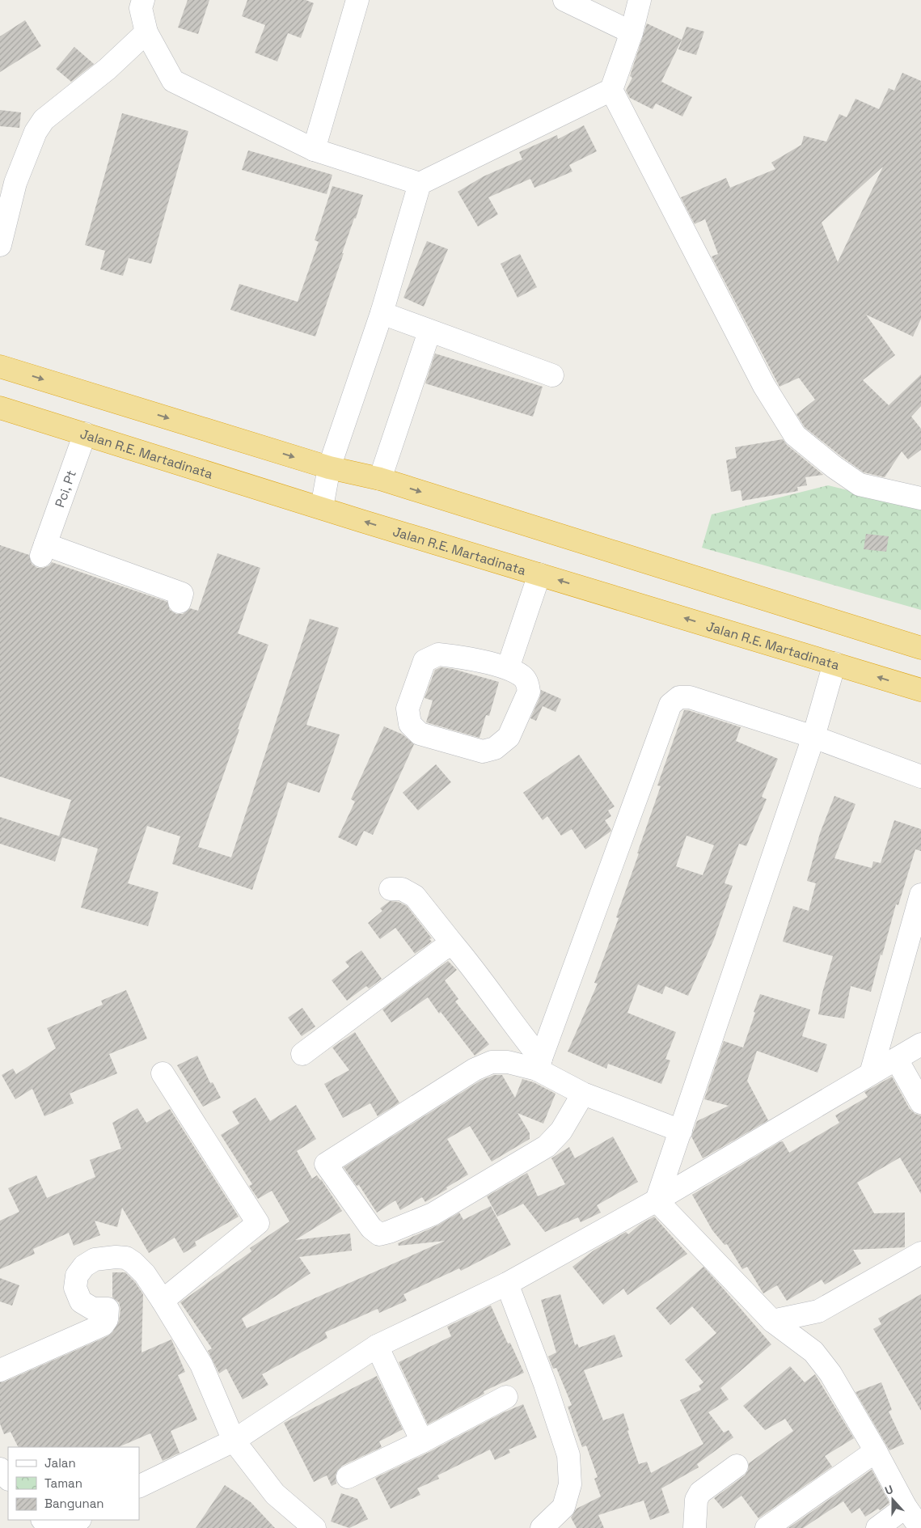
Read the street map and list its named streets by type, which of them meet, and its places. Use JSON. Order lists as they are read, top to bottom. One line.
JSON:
{"streets":{"highway":["Jalan R.E. Martadinata"],"street":["Pci, Pt"]},"crossings":[["Jalan R.E. Martadinata","Pci, Pt"]],"legend":["Jalan","Taman","Bangunan"],"north":"top"}
